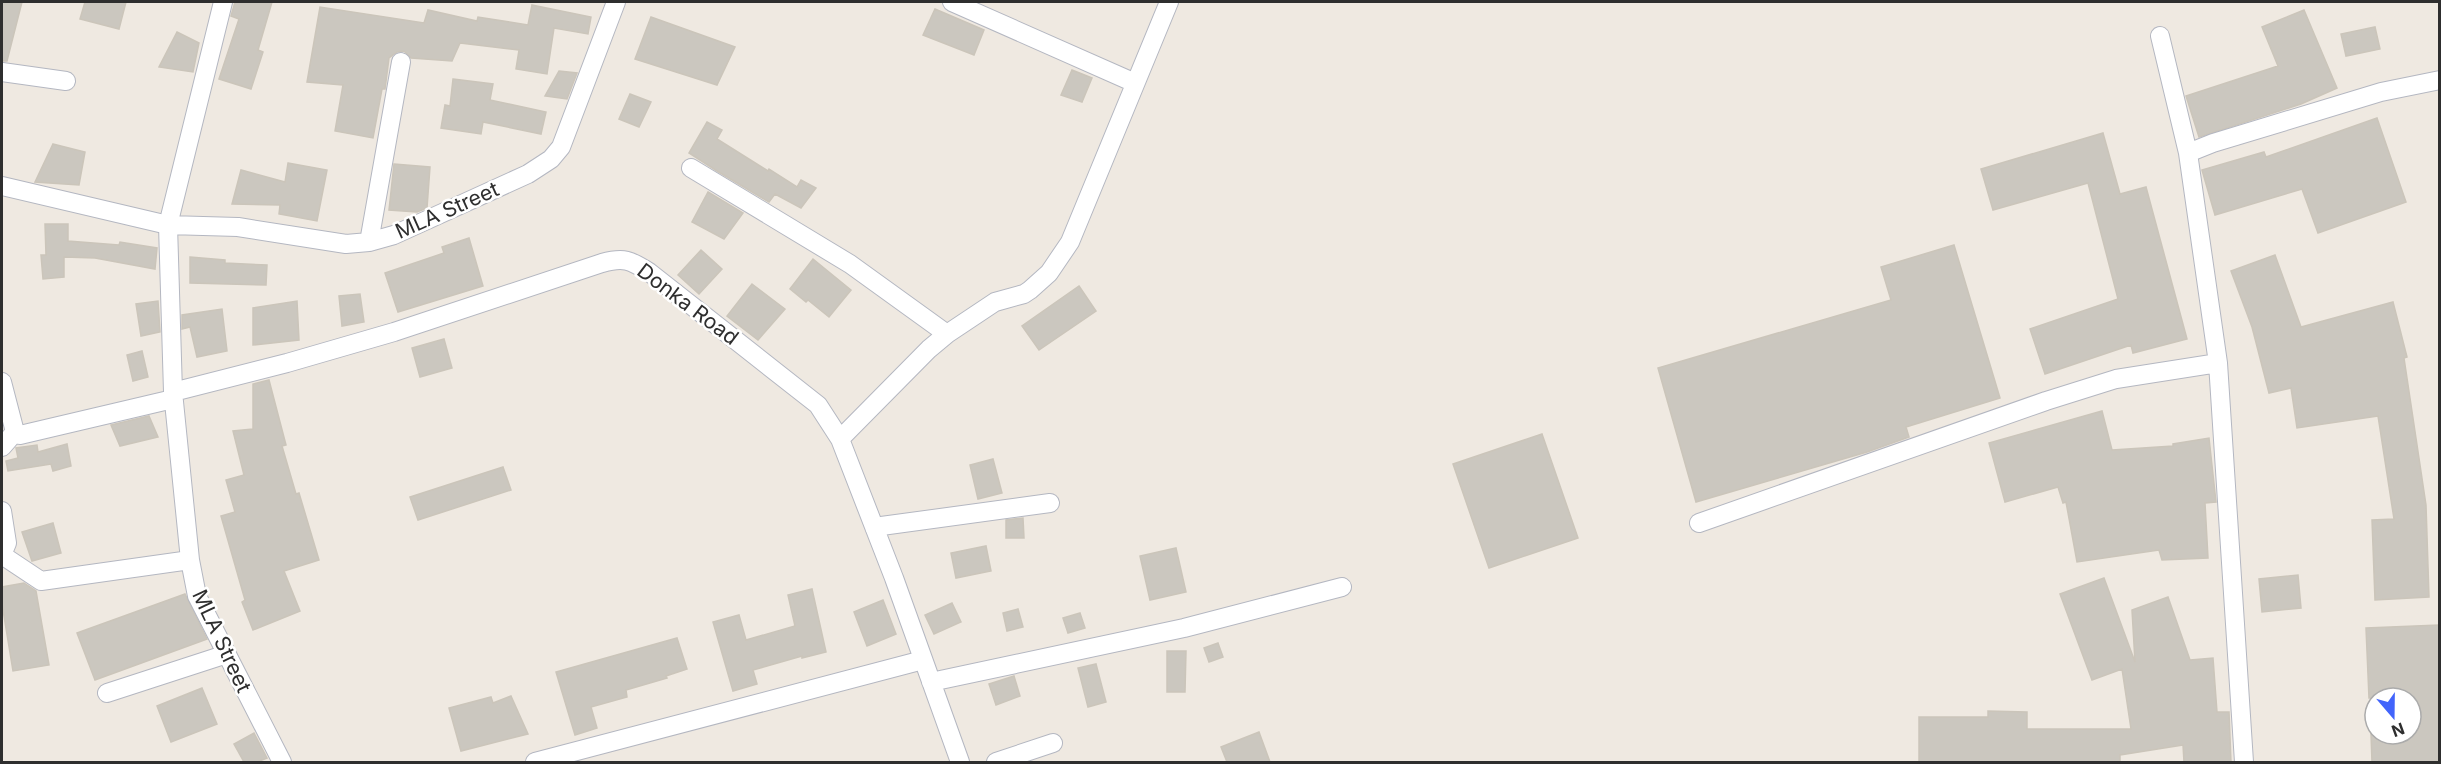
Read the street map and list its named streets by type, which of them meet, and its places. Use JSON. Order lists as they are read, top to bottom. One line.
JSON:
{"streets":{"street":["MLA Street","Donka Road"]},"crossings":[["MLA Street","Donka Road"]],"north":"bottom"}
